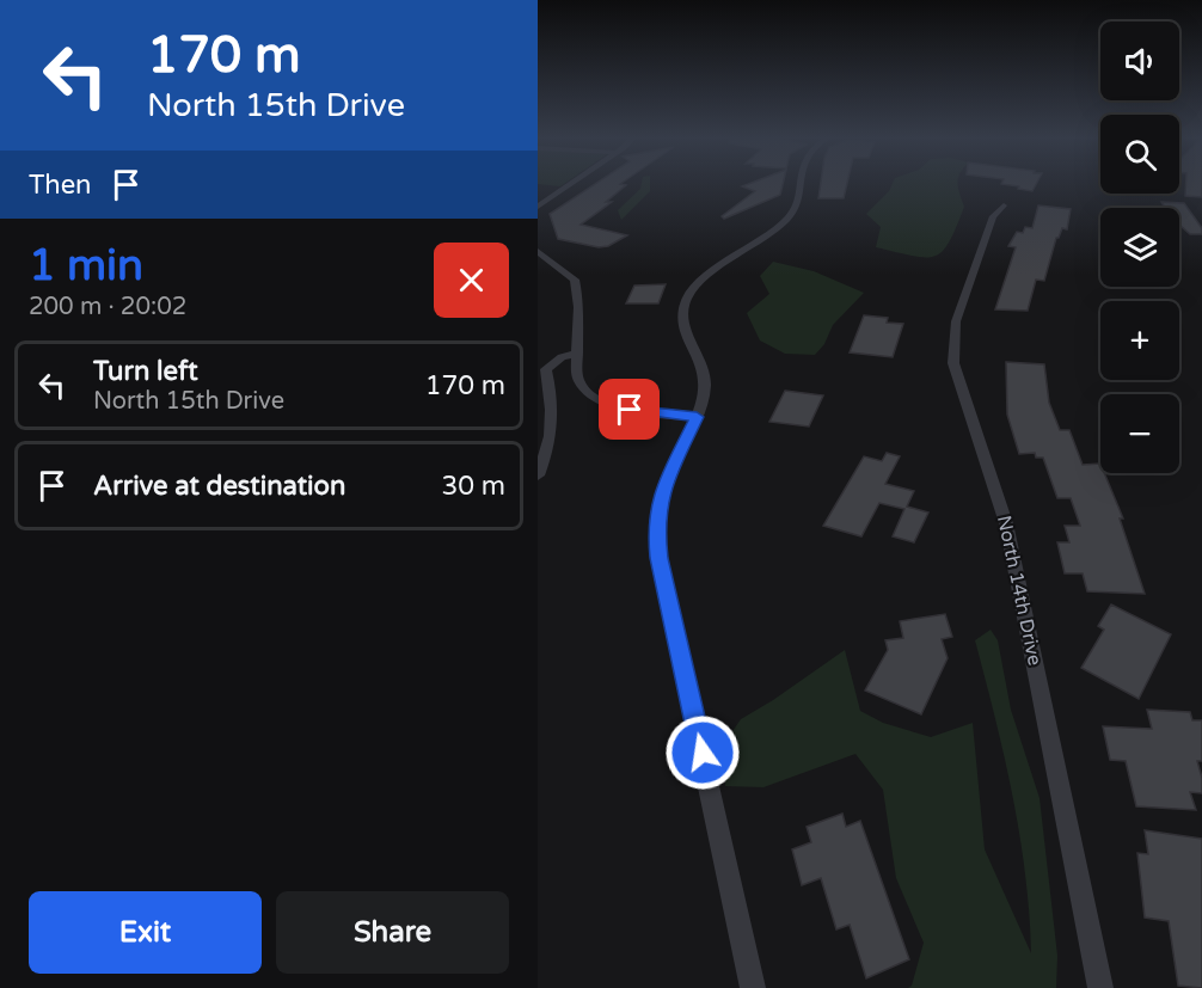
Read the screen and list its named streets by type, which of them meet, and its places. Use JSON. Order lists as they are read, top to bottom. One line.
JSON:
{"streets":{"street":["North 14th Drive"]},"page":{"turn":["170 m","North 15th Drive"],"map_buttons":["+","−"],"then":"Then","heading":["1 min","200 m · 20:02"],"list":[{"name":"Turn left","note":"North 15th Drive","value":"170 m"},{"name":"Arrive at destination","value":"30 m"}],"buttons":["Exit","Share"]}}
